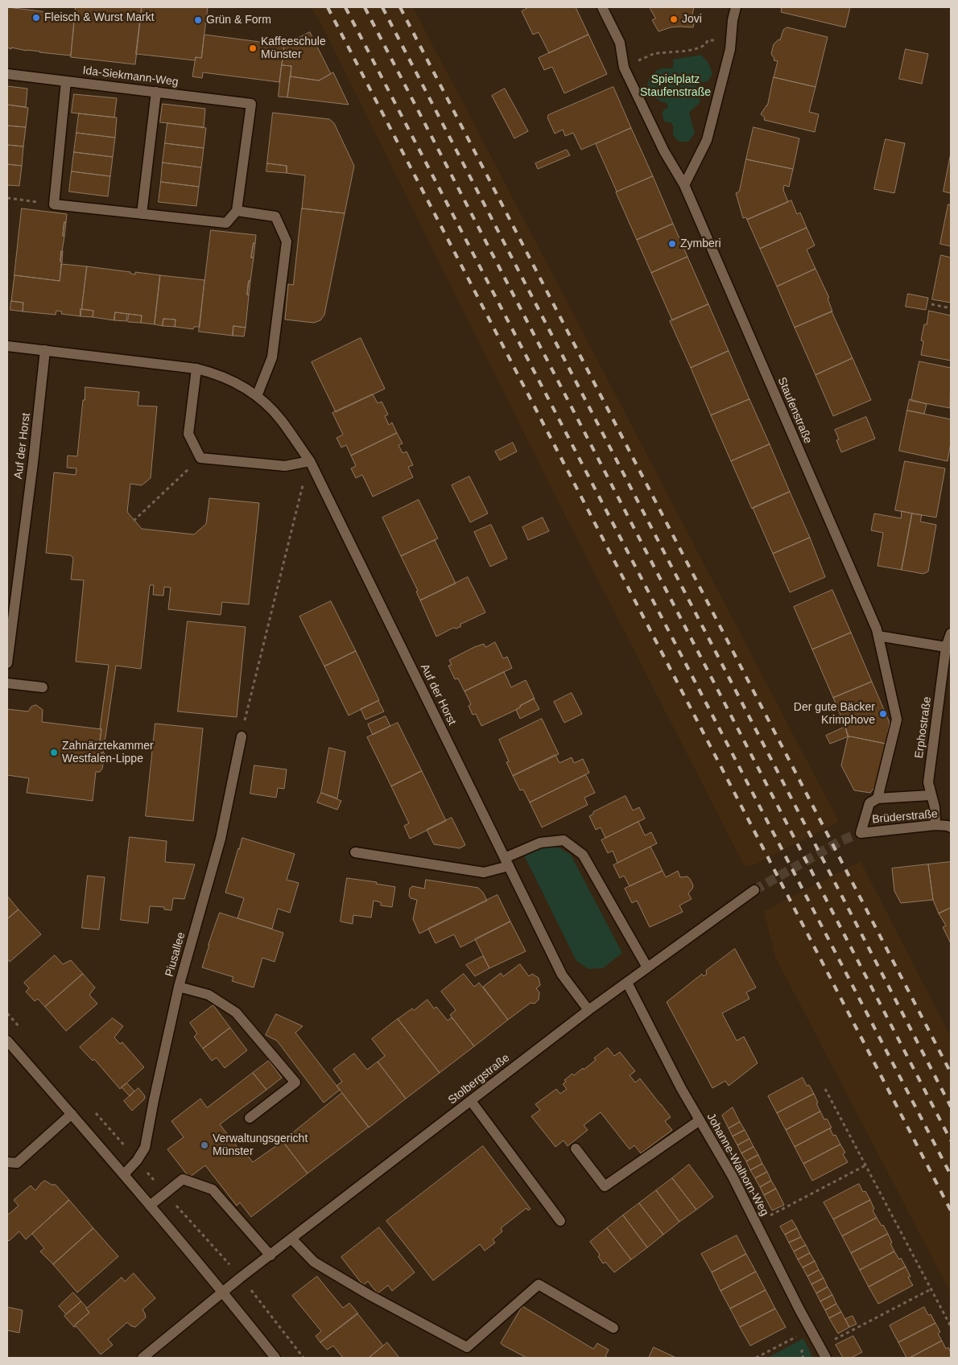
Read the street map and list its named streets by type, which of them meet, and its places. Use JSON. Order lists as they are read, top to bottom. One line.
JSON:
{"streets":{"street":["Ida-Siekmann-Weg","Staufenstraße","Auf der Horst","Erphostraße","Brüderstraße","Piusallee","Stolbergstraße","Johanne-Walhorn-Weg"]},"crossings":[["Staufenstraße","Brüderstraße"],["Auf der Horst","Stolbergstraße"],["Erphostraße","Brüderstraße"],["Stolbergstraße","Johanne-Walhorn-Weg"]],"parks":["Spielplatz Staufenstraße"],"places":["Fleisch & Wurst Markt","Jovi","Grün & Form","Kaffeeschule Münster","Zymberi","Der gute Bäcker Krimphove","Zahnärztekammer Westfalen-Lippe","Verwaltungsgericht Münster"]}
